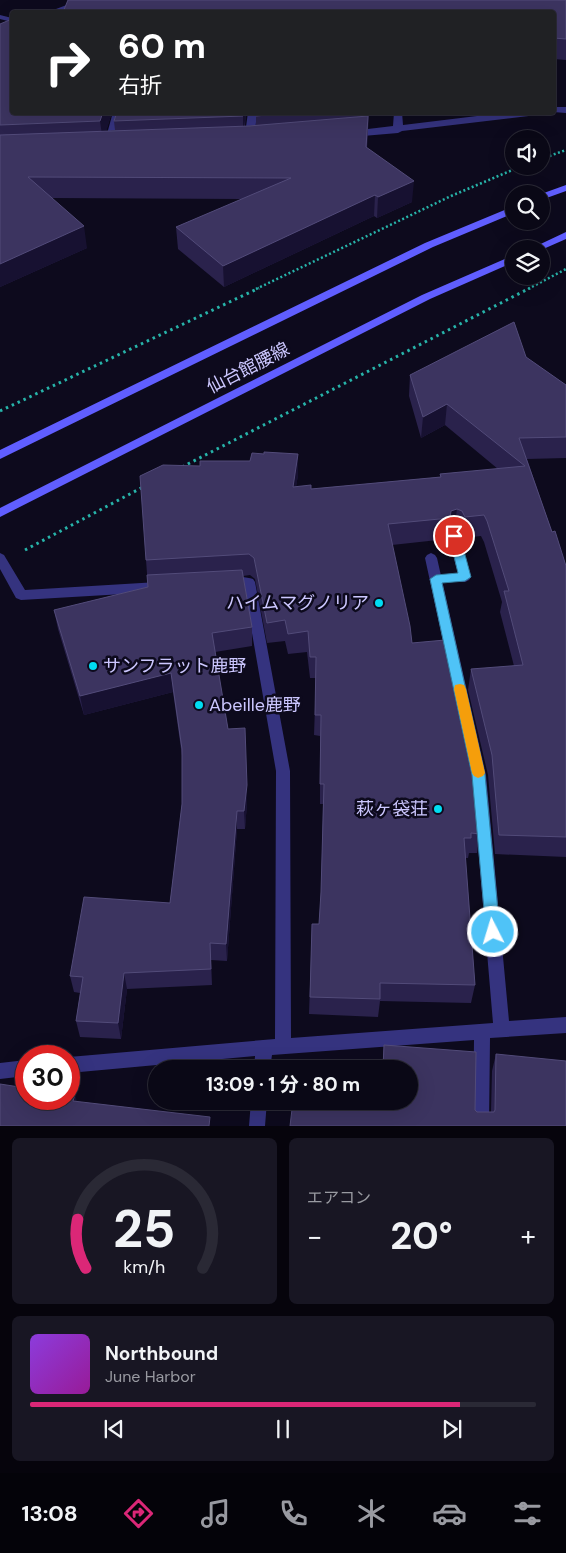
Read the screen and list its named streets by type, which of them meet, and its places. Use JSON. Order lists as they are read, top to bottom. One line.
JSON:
{"streets":{"main road":["仙台館腰線"]},"places":["ハイムマグノリア","サンフラット鹿野","Abeille鹿野","萩ヶ袋荘"],"page":{"turn":["60 m","右折"],"limit":"30","trip":"13:09 · 1 分 · 80 m","tile":"エアコン","heat":["−","20°","+"],"song":["Northbound","June Harbor"],"tabs":"13:08","gauge":["25","km/h"]}}
